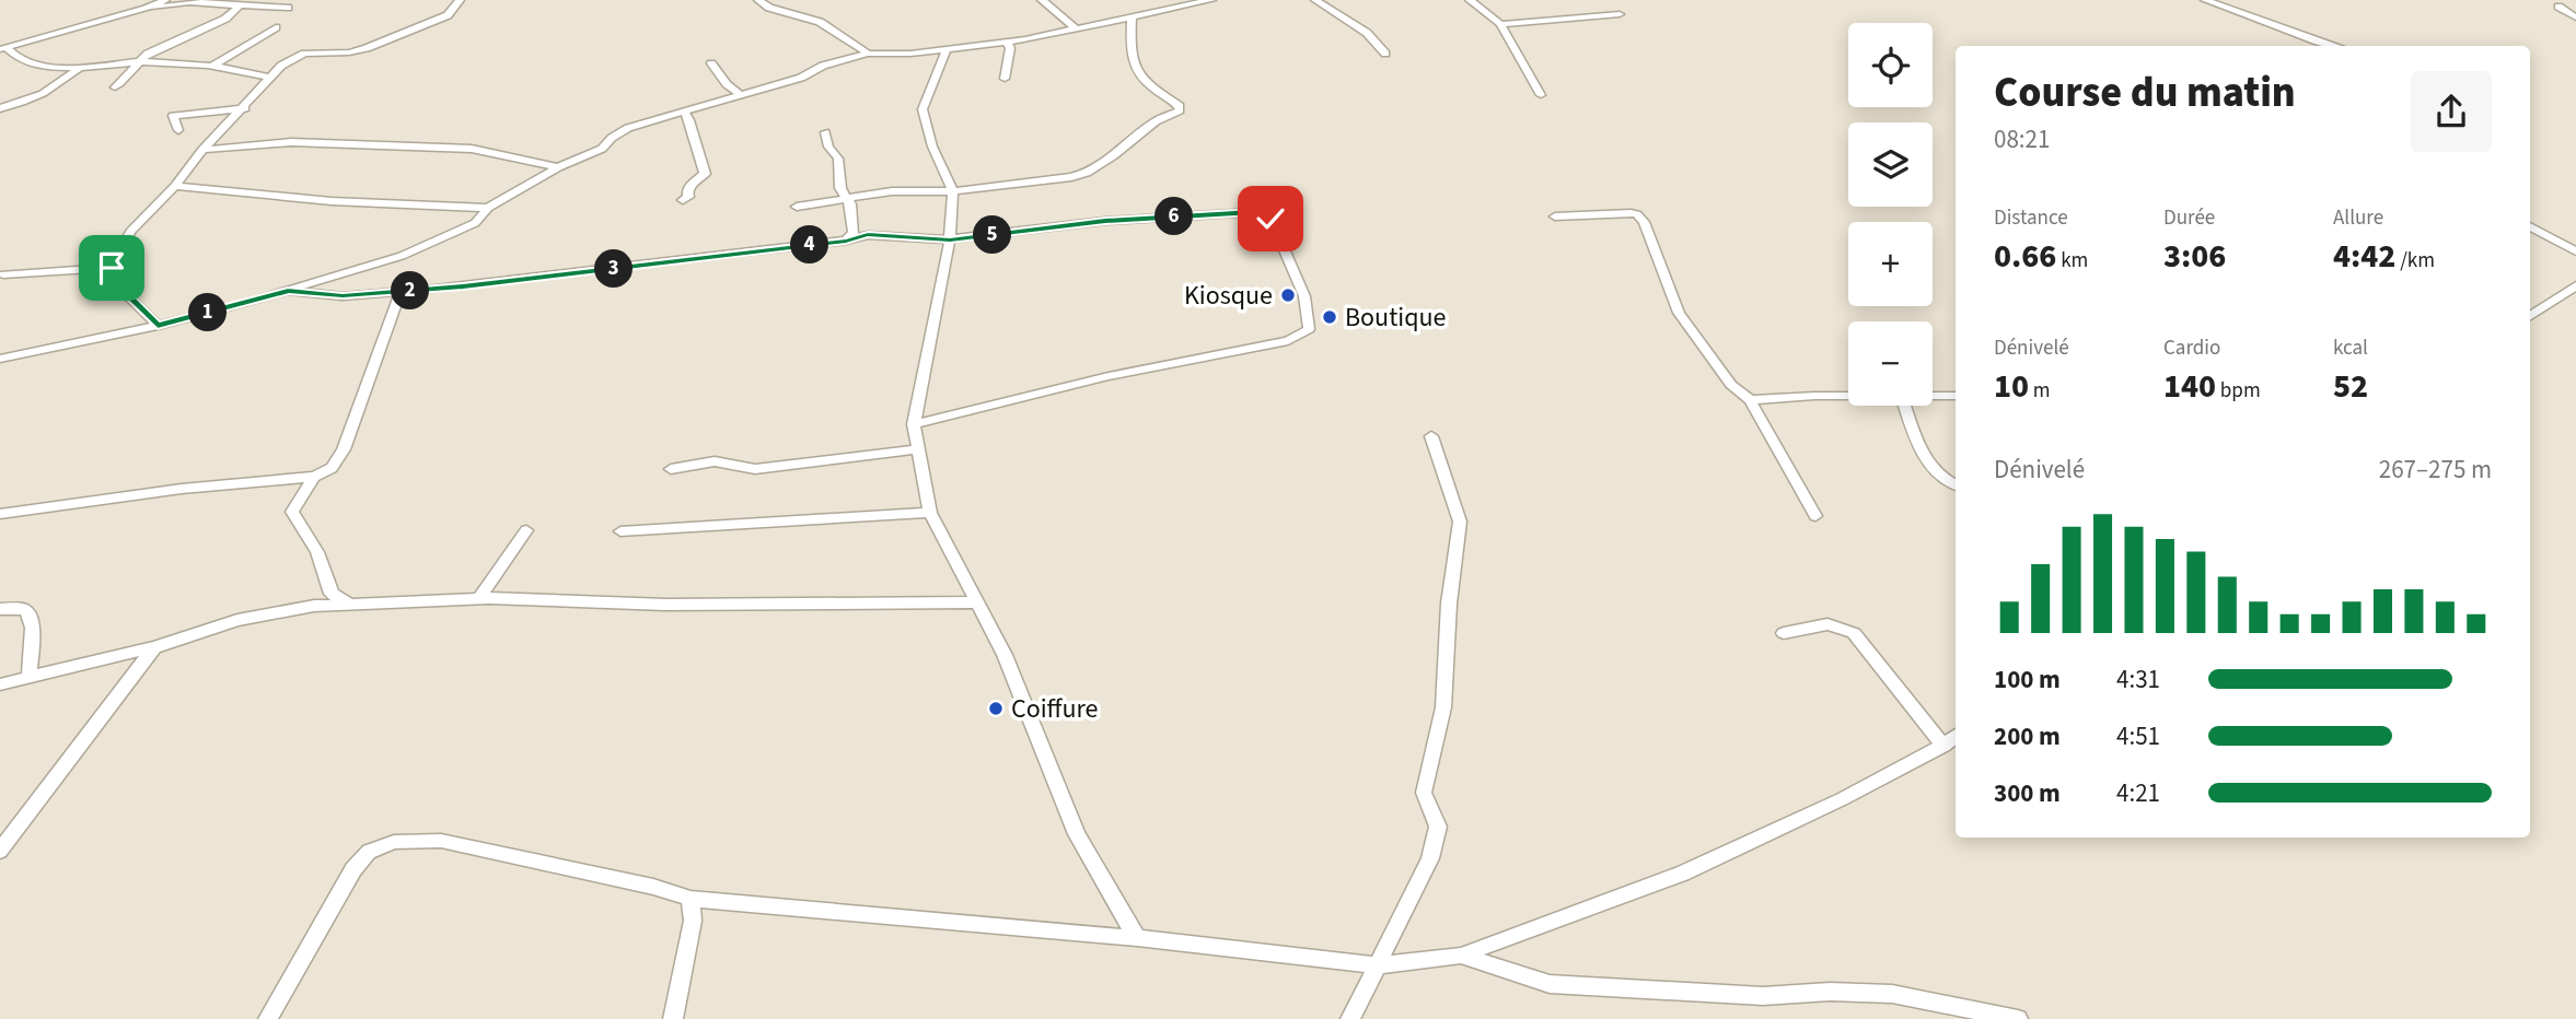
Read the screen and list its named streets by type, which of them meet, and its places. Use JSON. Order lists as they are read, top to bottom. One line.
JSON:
{"places":["Kiosque","Boutique","Coiffure"],"page":{"map_buttons":["+","−"],"heading":["Course du matin","08:21"],"stats":[["Distance","0.66 km"],["Durée","3:06"],["Allure","4:42 /km"],["Dénivelé","10 m"],["Cardio","140 bpm"],["kcal","52"]],"pins":["6","5","4","3","2","1"],"chart":["Dénivelé","267–275 m"],"list":[{"name":"100 m","note":"4:31"},{"name":"200 m","note":"4:51"},{"name":"300 m","note":"4:21"}]}}
